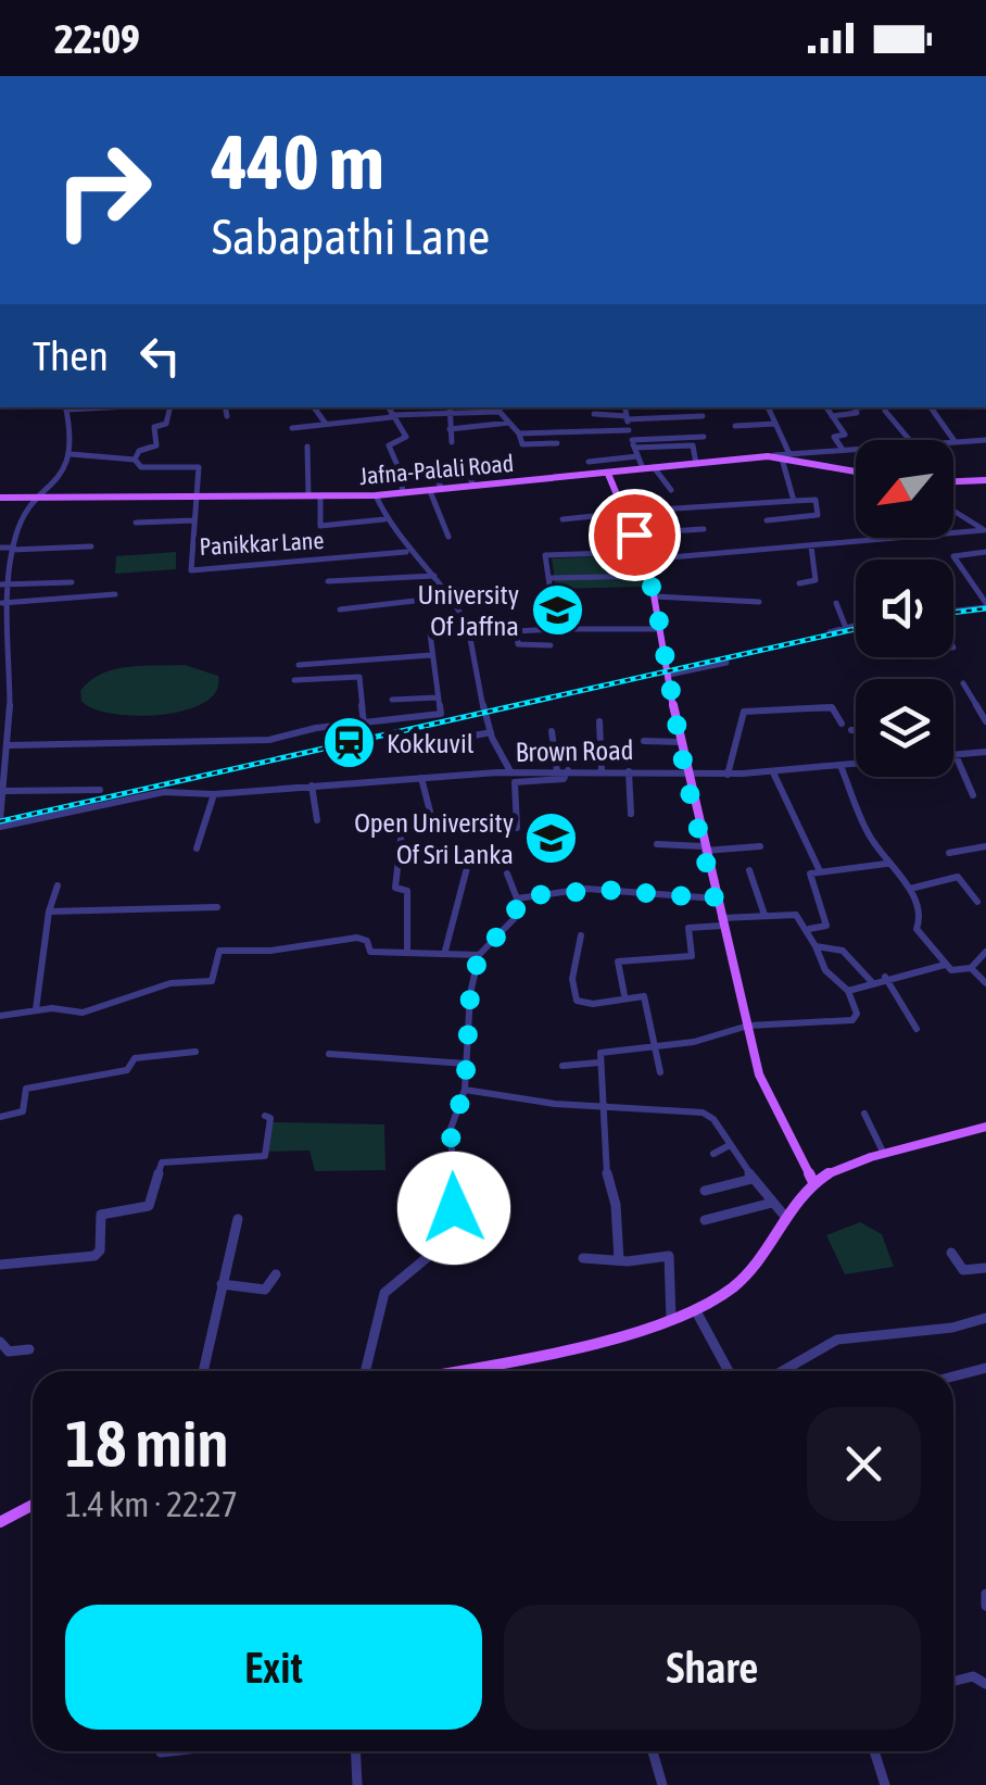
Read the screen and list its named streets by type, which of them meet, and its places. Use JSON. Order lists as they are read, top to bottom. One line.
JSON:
{"streets":{"main road":["Jafna-Palali Road"],"street":["Panikkar Lane","Brown Road"]},"crossings":[["Jafna-Palali Road","Panikkar Lane"]],"places":{"school or university":["University Of Jaffna","Open University Of Sri Lanka"],"station":["Kokkuvil"]},"north":"bottom left","page":{"status":"22:09","turn":["440 m","Sabapathi Lane"],"then":"Then","heading":["18 min","1.4 km · 22:27"],"buttons":["Exit","Share"]}}
